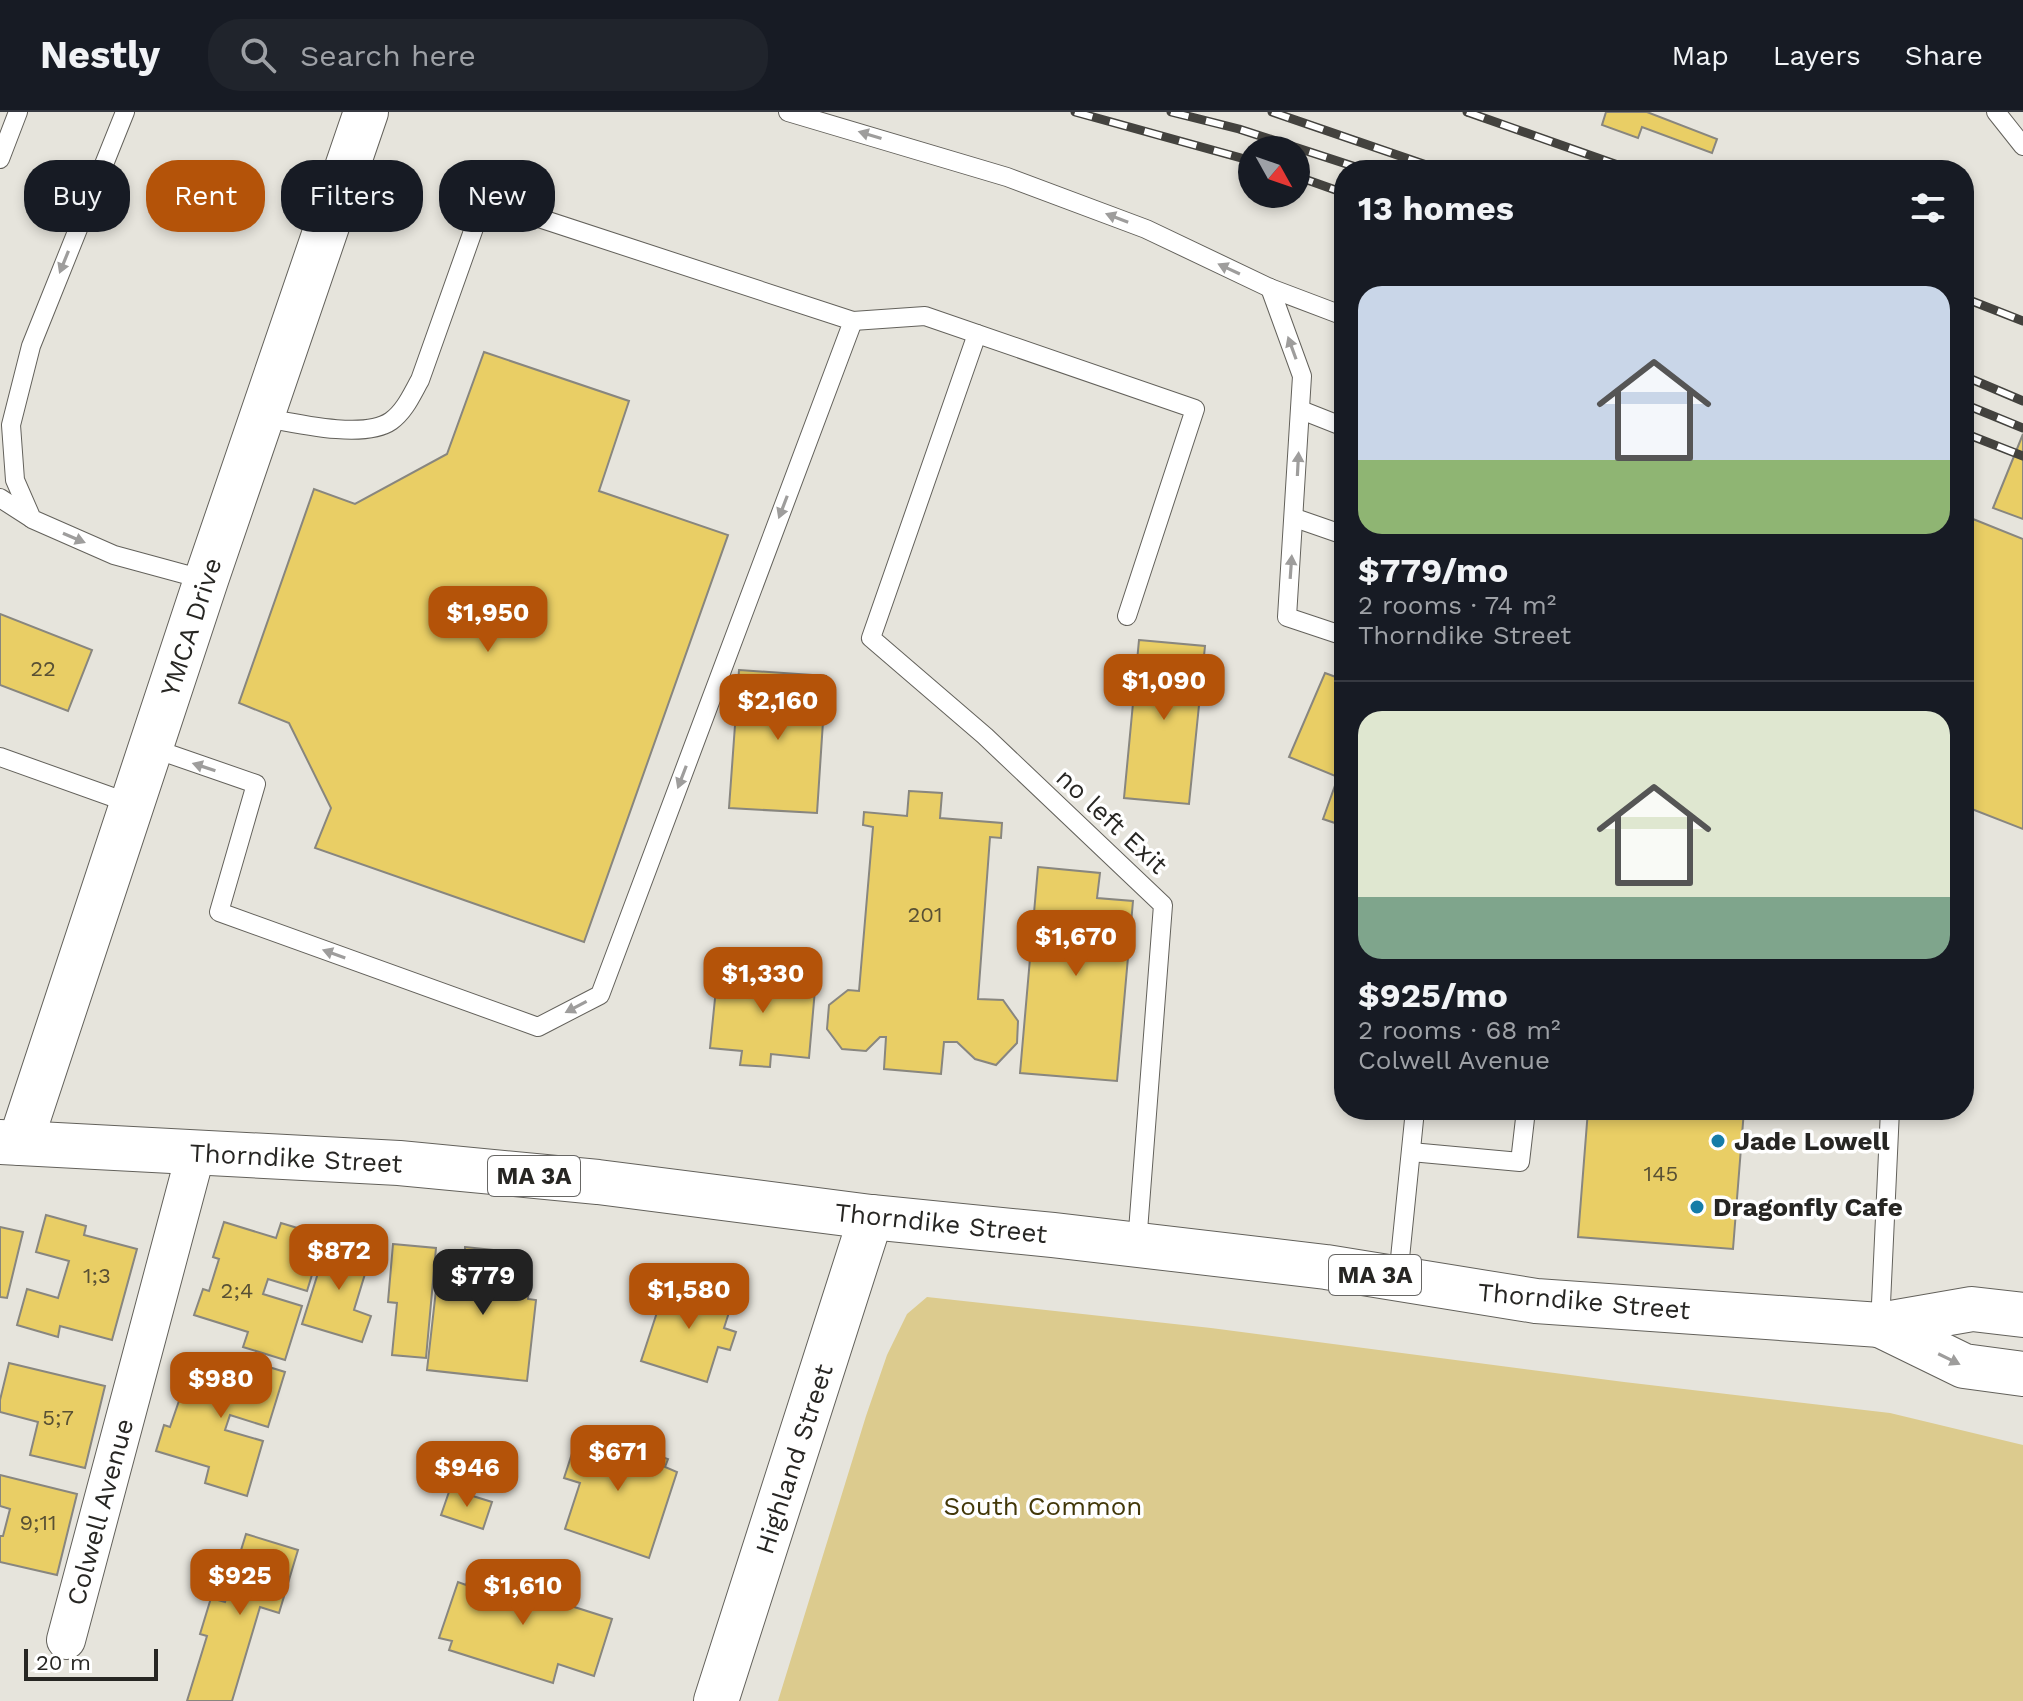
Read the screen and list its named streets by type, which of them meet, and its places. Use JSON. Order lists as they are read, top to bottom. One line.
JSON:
{"streets":{"main road":["YMCA Drive","Thorndike Street","MA 3A","Highland Street"],"street":["Colwell Avenue"],"lane":["no left Exit"]},"crossings":[["YMCA Drive","Thorndike Street"],["no left Exit","Thorndike Street"],["Thorndike Street","Highland Street"],["Thorndike Street","Colwell Avenue"]],"parks":["South Common"],"places":["Jade Lowell","Dragonfly Cafe"],"house_numbers":["22","201","145","1;3","2;4","5;7","9;11"],"scale_bar":"20 m","north":"bottom right","page":{"header":"Nestly","search":"Search here","nav":["Map","Layers","Share"],"chip":["Buy","Rent","Filters","New"],"heading":"13 homes","list":[{"name":"$779/mo","note":"2 rooms · 74 m² · Thorndike Street"},{"name":"$925/mo","note":"2 rooms · 68 m² · Colwell Avenue"}],"price":["$1,950","$1,090","$2,160","$1,670","$1,330","$872","$779","$1,580","$980","$671","$946","$925","$1,610"],"scale":"20 m"}}
